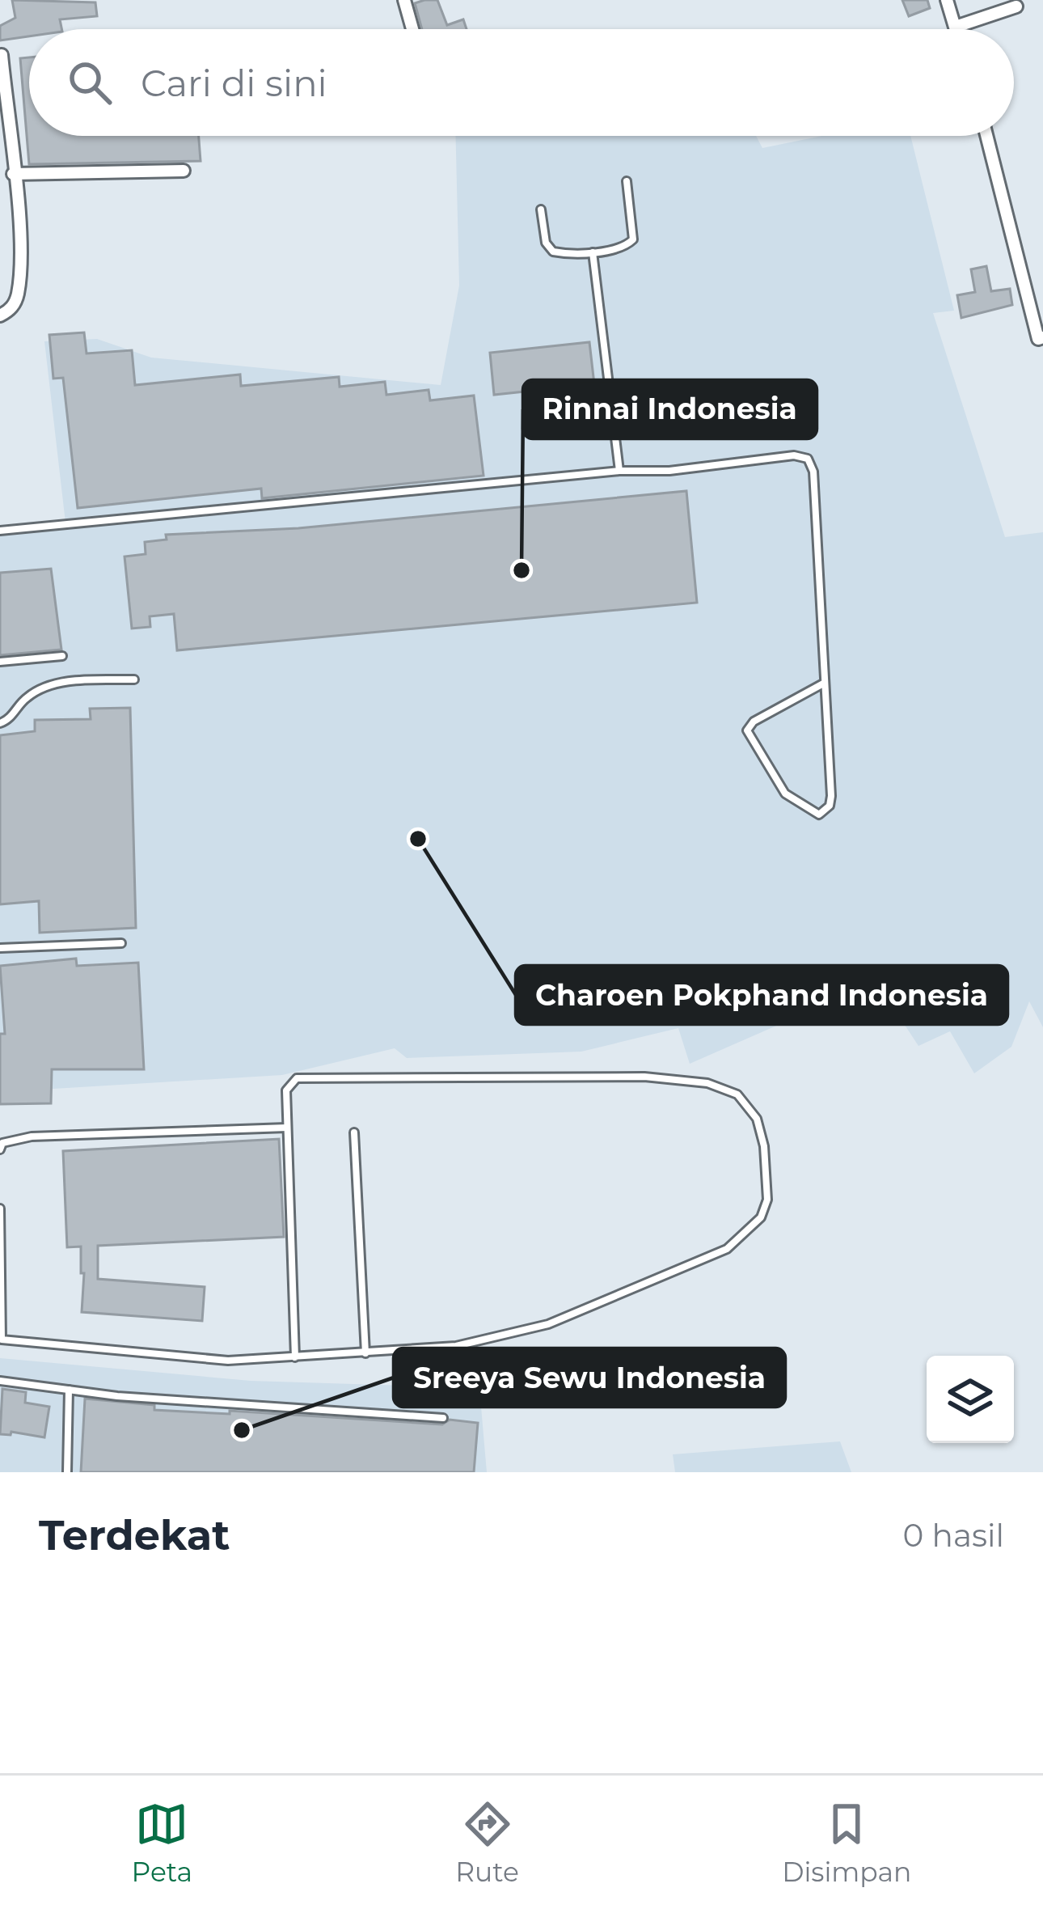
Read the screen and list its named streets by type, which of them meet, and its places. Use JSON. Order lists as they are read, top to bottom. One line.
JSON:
{"places":["Rinnai Indonesia","Charoen Pokphand Indonesia","Sreeya Sewu Indonesia"],"page":{"search":"Cari di sini","heading":["Terdekat","0 hasil"],"nav":["Peta","Rute","Disimpan"]}}
